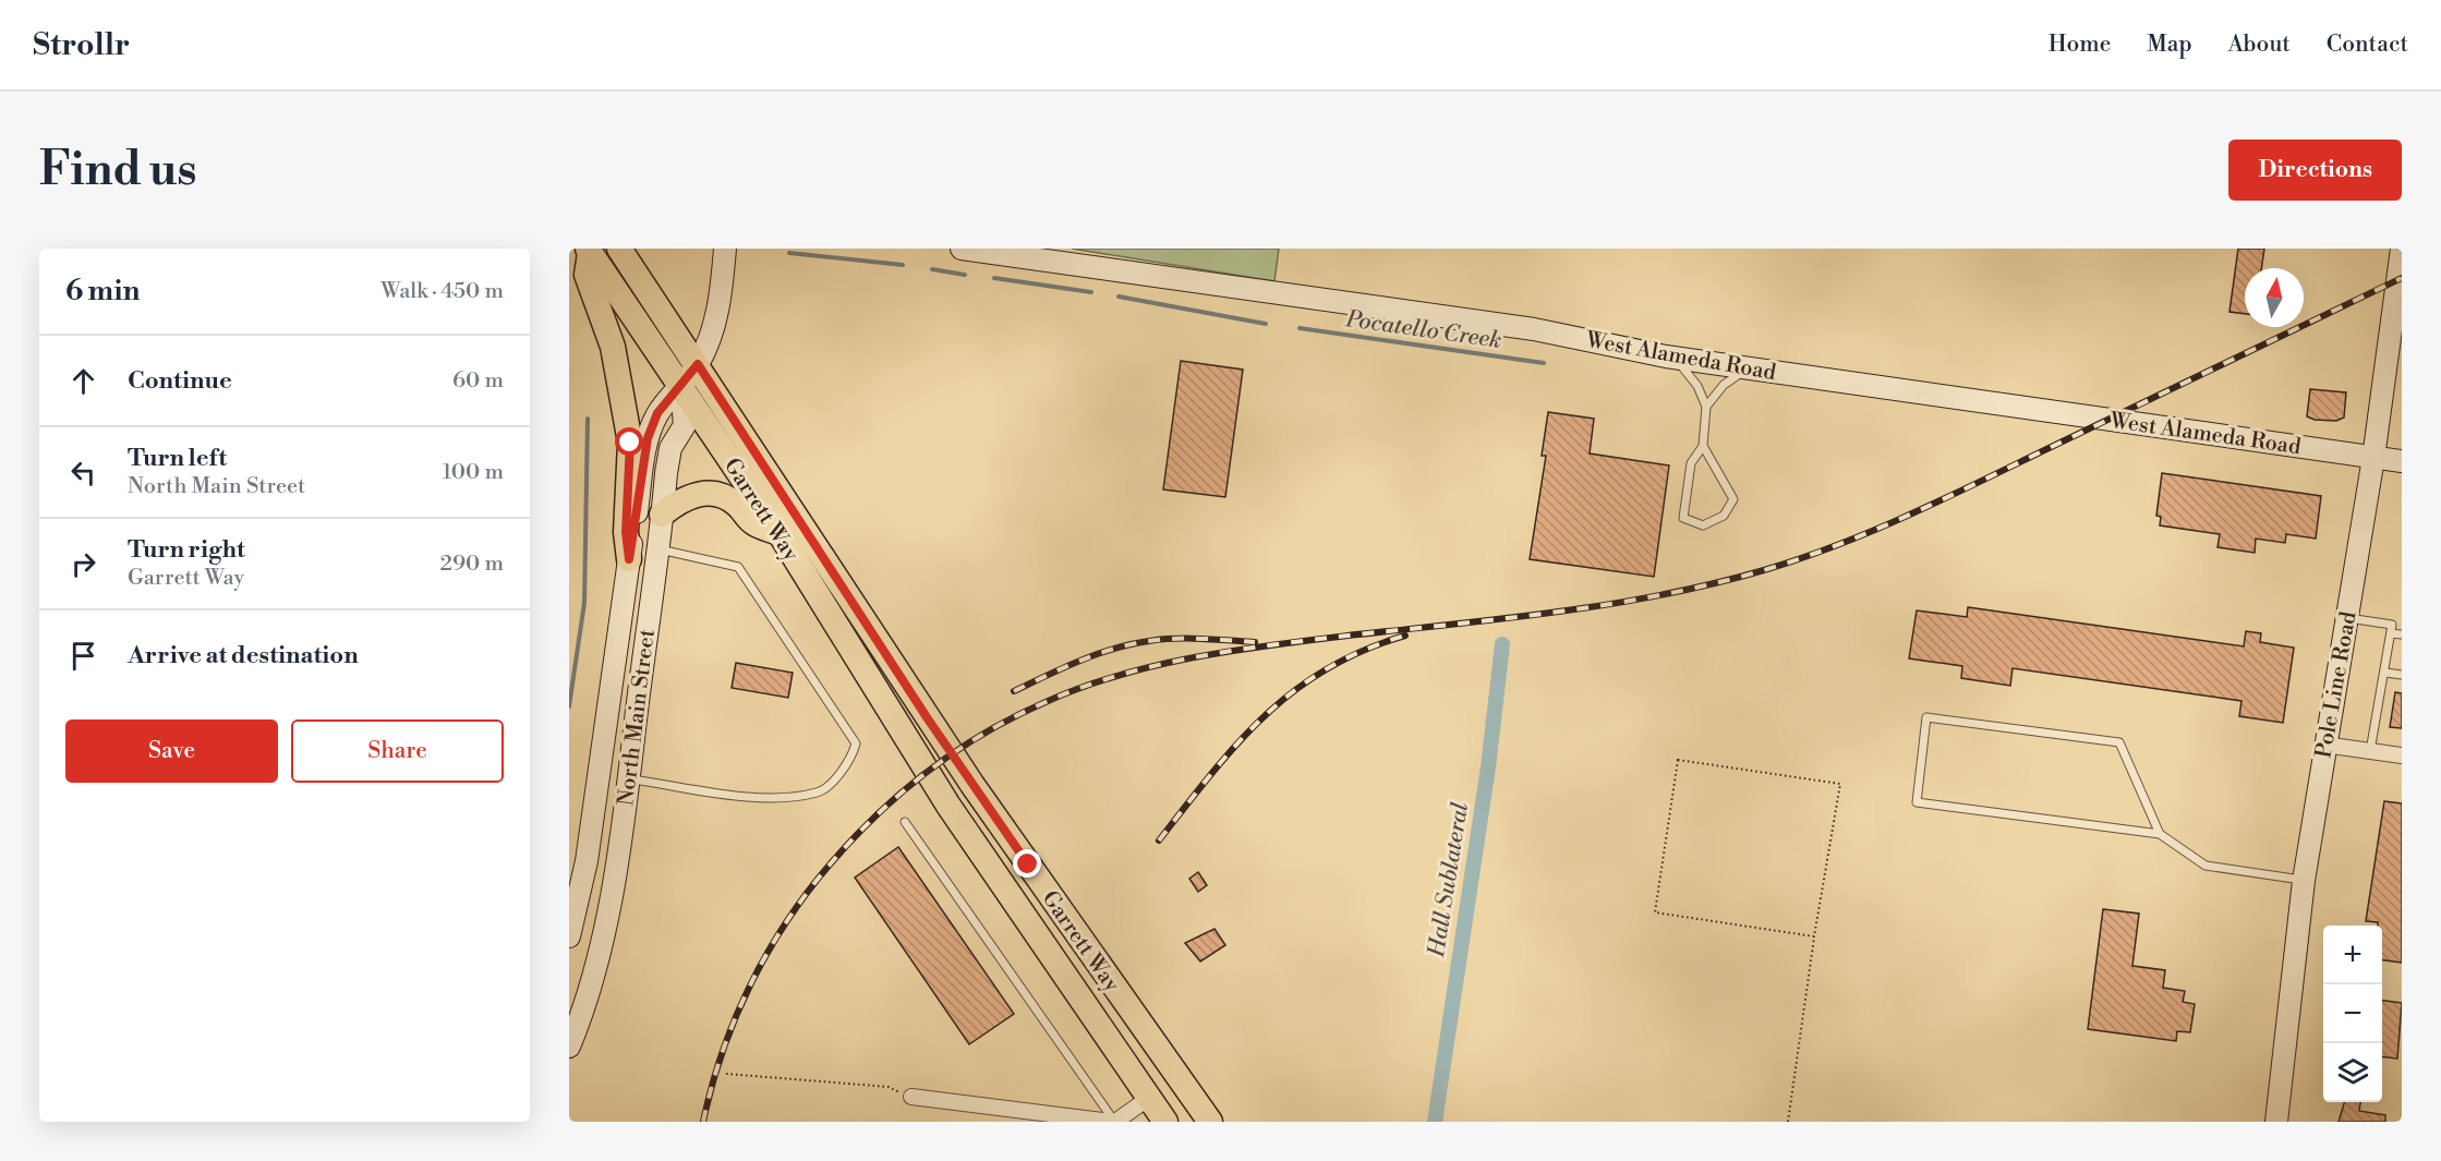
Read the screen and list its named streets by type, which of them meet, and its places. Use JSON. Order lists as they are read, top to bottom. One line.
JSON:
{"streets":{"main road":["West Alameda Road","Garrett Way","Pole Line Road","North Main Street"]},"crossings":[["West Alameda Road","Pole Line Road"],["Garrett Way","North Main Street"]],"water":["Pocatello Creek","Hall Sublateral"],"north":"top","page":{"header":"Strollr","nav":["Home","Map","About","Contact"],"buttons":["Directions",["Save","Share"]],"title":"Find us","heading":["6 min","Walk · 450 m"],"list":[["Continue","60 m"],["Turn left","North Main Street","100 m"],["Turn right","Garrett Way","290 m"],"Arrive at destination"],"map_buttons":["+","−"]}}
